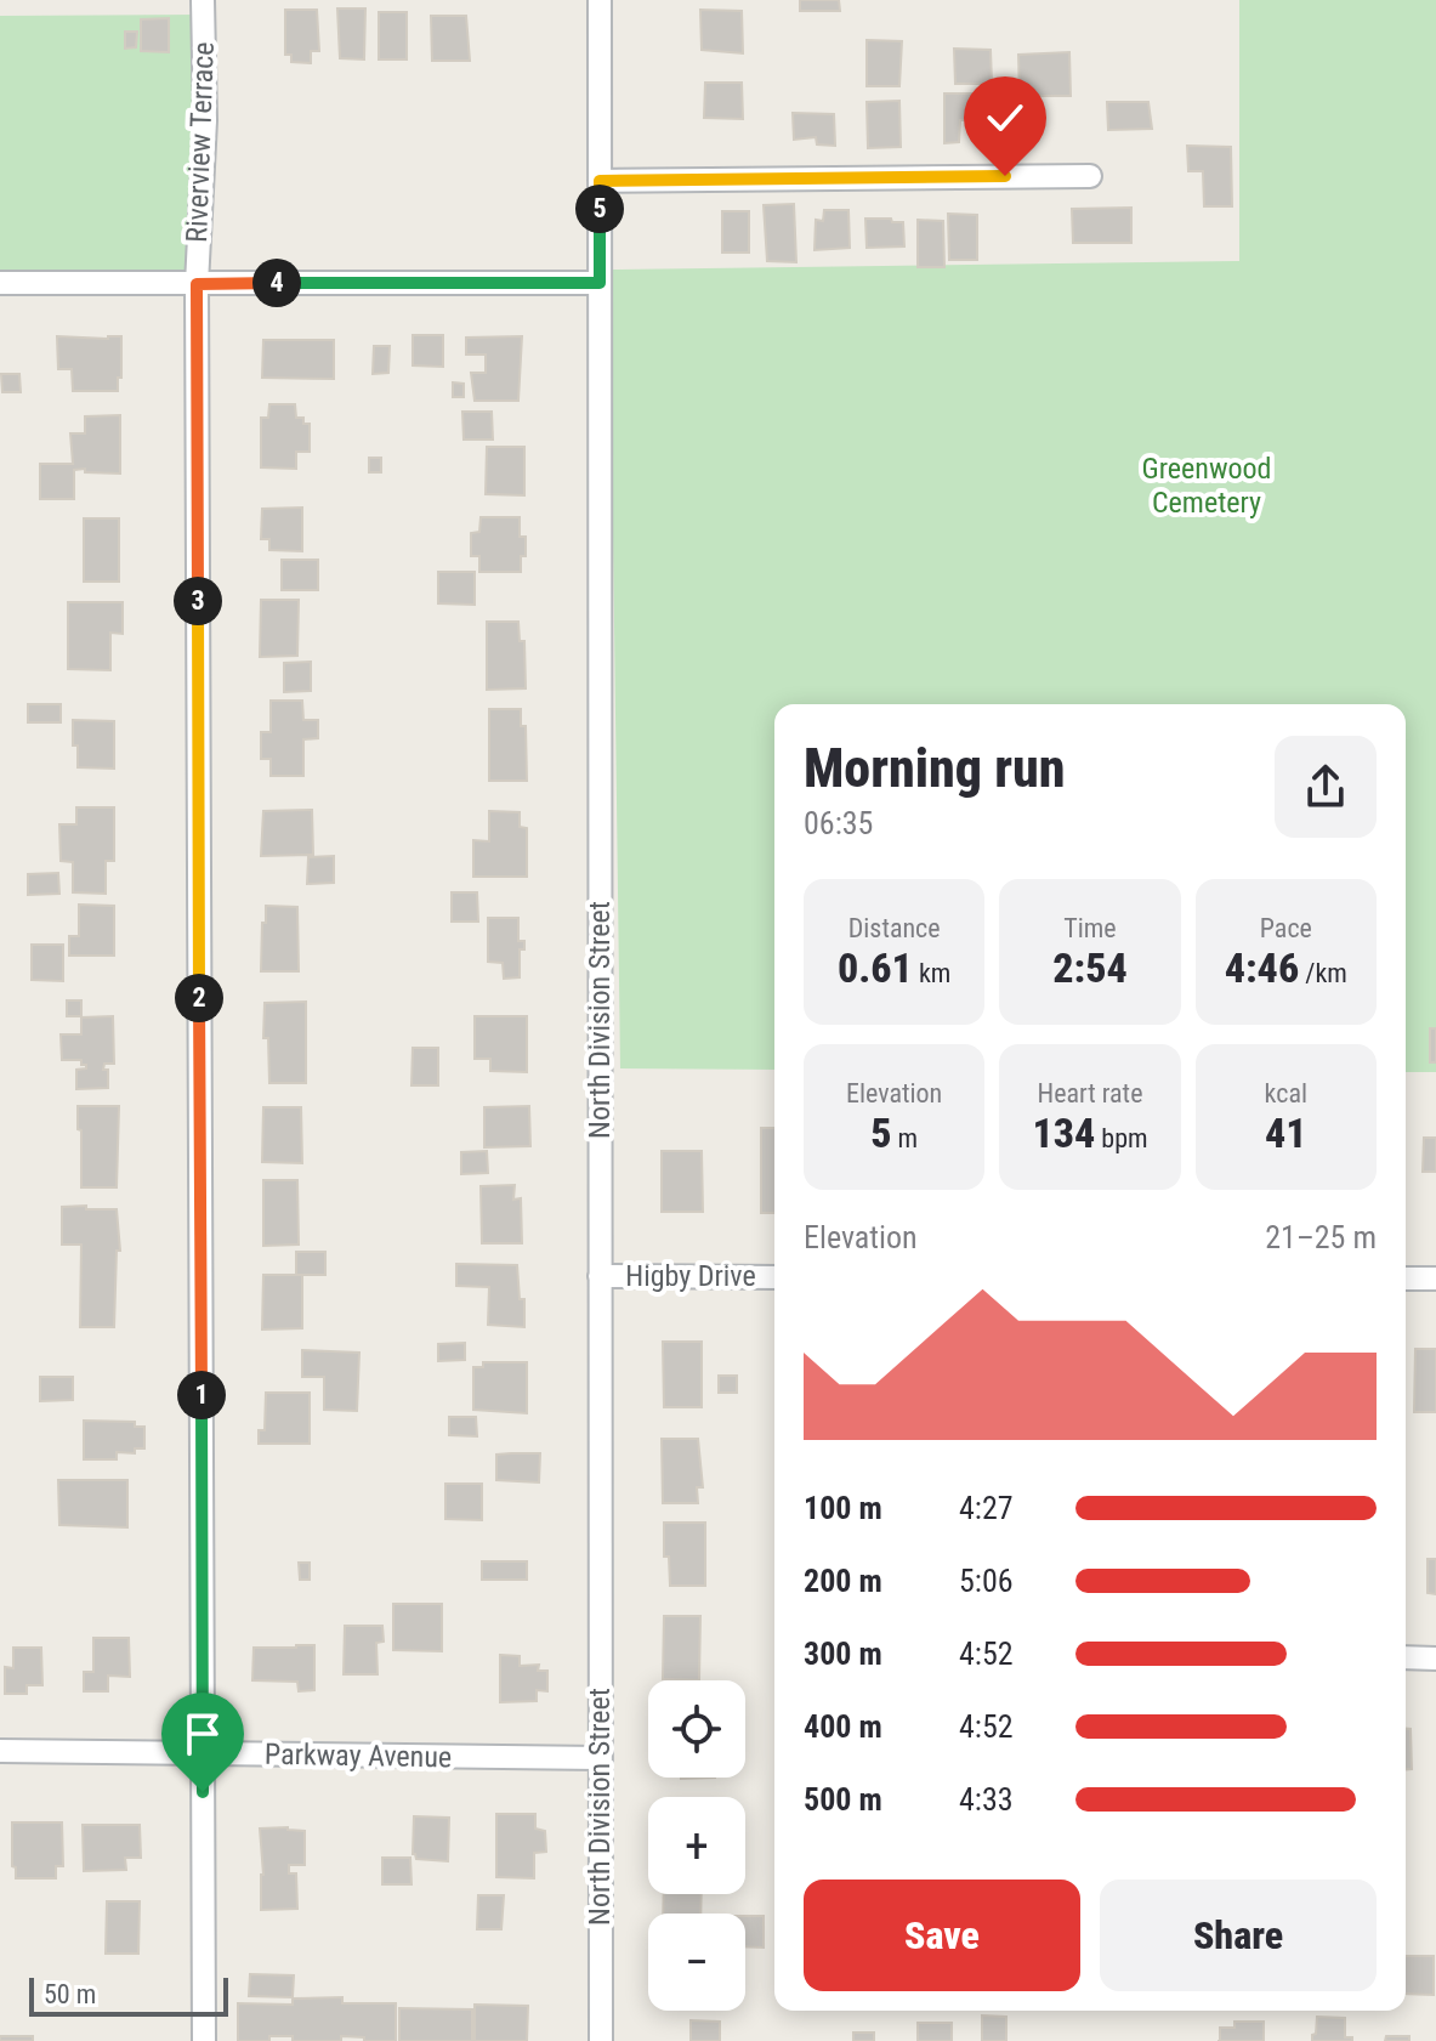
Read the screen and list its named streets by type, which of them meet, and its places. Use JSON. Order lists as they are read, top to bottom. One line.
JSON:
{"streets":{"street":["Riverview Terrace","North Division Street","Higby Drive","Parkway Avenue"]},"crossings":[["Riverview Terrace","Parkway Avenue"],["North Division Street","Higby Drive"],["North Division Street","Parkway Avenue"]],"parks":["Greenwood Cemetery"],"scale_bar":"50 m","page":{"pins":["5","4","3","2","1"],"heading":["Morning run","06:35"],"stats":[["Distance","0.61 km"],["Time","2:54"],["Pace","4:46 /km"],["Elevation","5 m"],["Heart rate","134 bpm"],["kcal","41"]],"chart":["Elevation","21–25 m"],"list":[{"name":"100 m","note":"4:27"},{"name":"200 m","note":"5:06"},{"name":"300 m","note":"4:52"},{"name":"400 m","note":"4:52"},{"name":"500 m","note":"4:33"}],"map_buttons":["+","−"],"buttons":["Save","Share"],"scale":"50 m"}}
